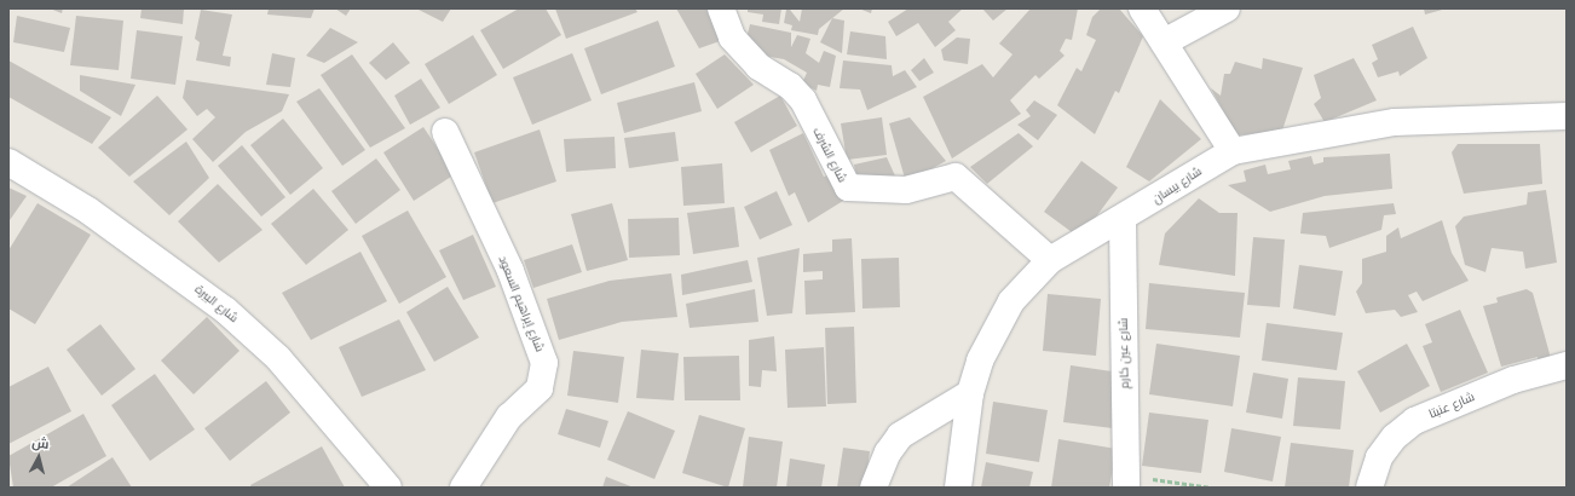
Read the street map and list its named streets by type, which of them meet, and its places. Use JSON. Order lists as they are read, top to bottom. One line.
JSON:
{"streets":{"street":["شارع الشرف","شارع بيسان","شارع البيرة","شارع إبراهيم السعود","شارع عين كارم","شارع عنبتا"]},"crossings":[["شارع الشرف","شارع بيسان"],["شارع بيسان","شارع عين كارم"]],"north":"top"}
